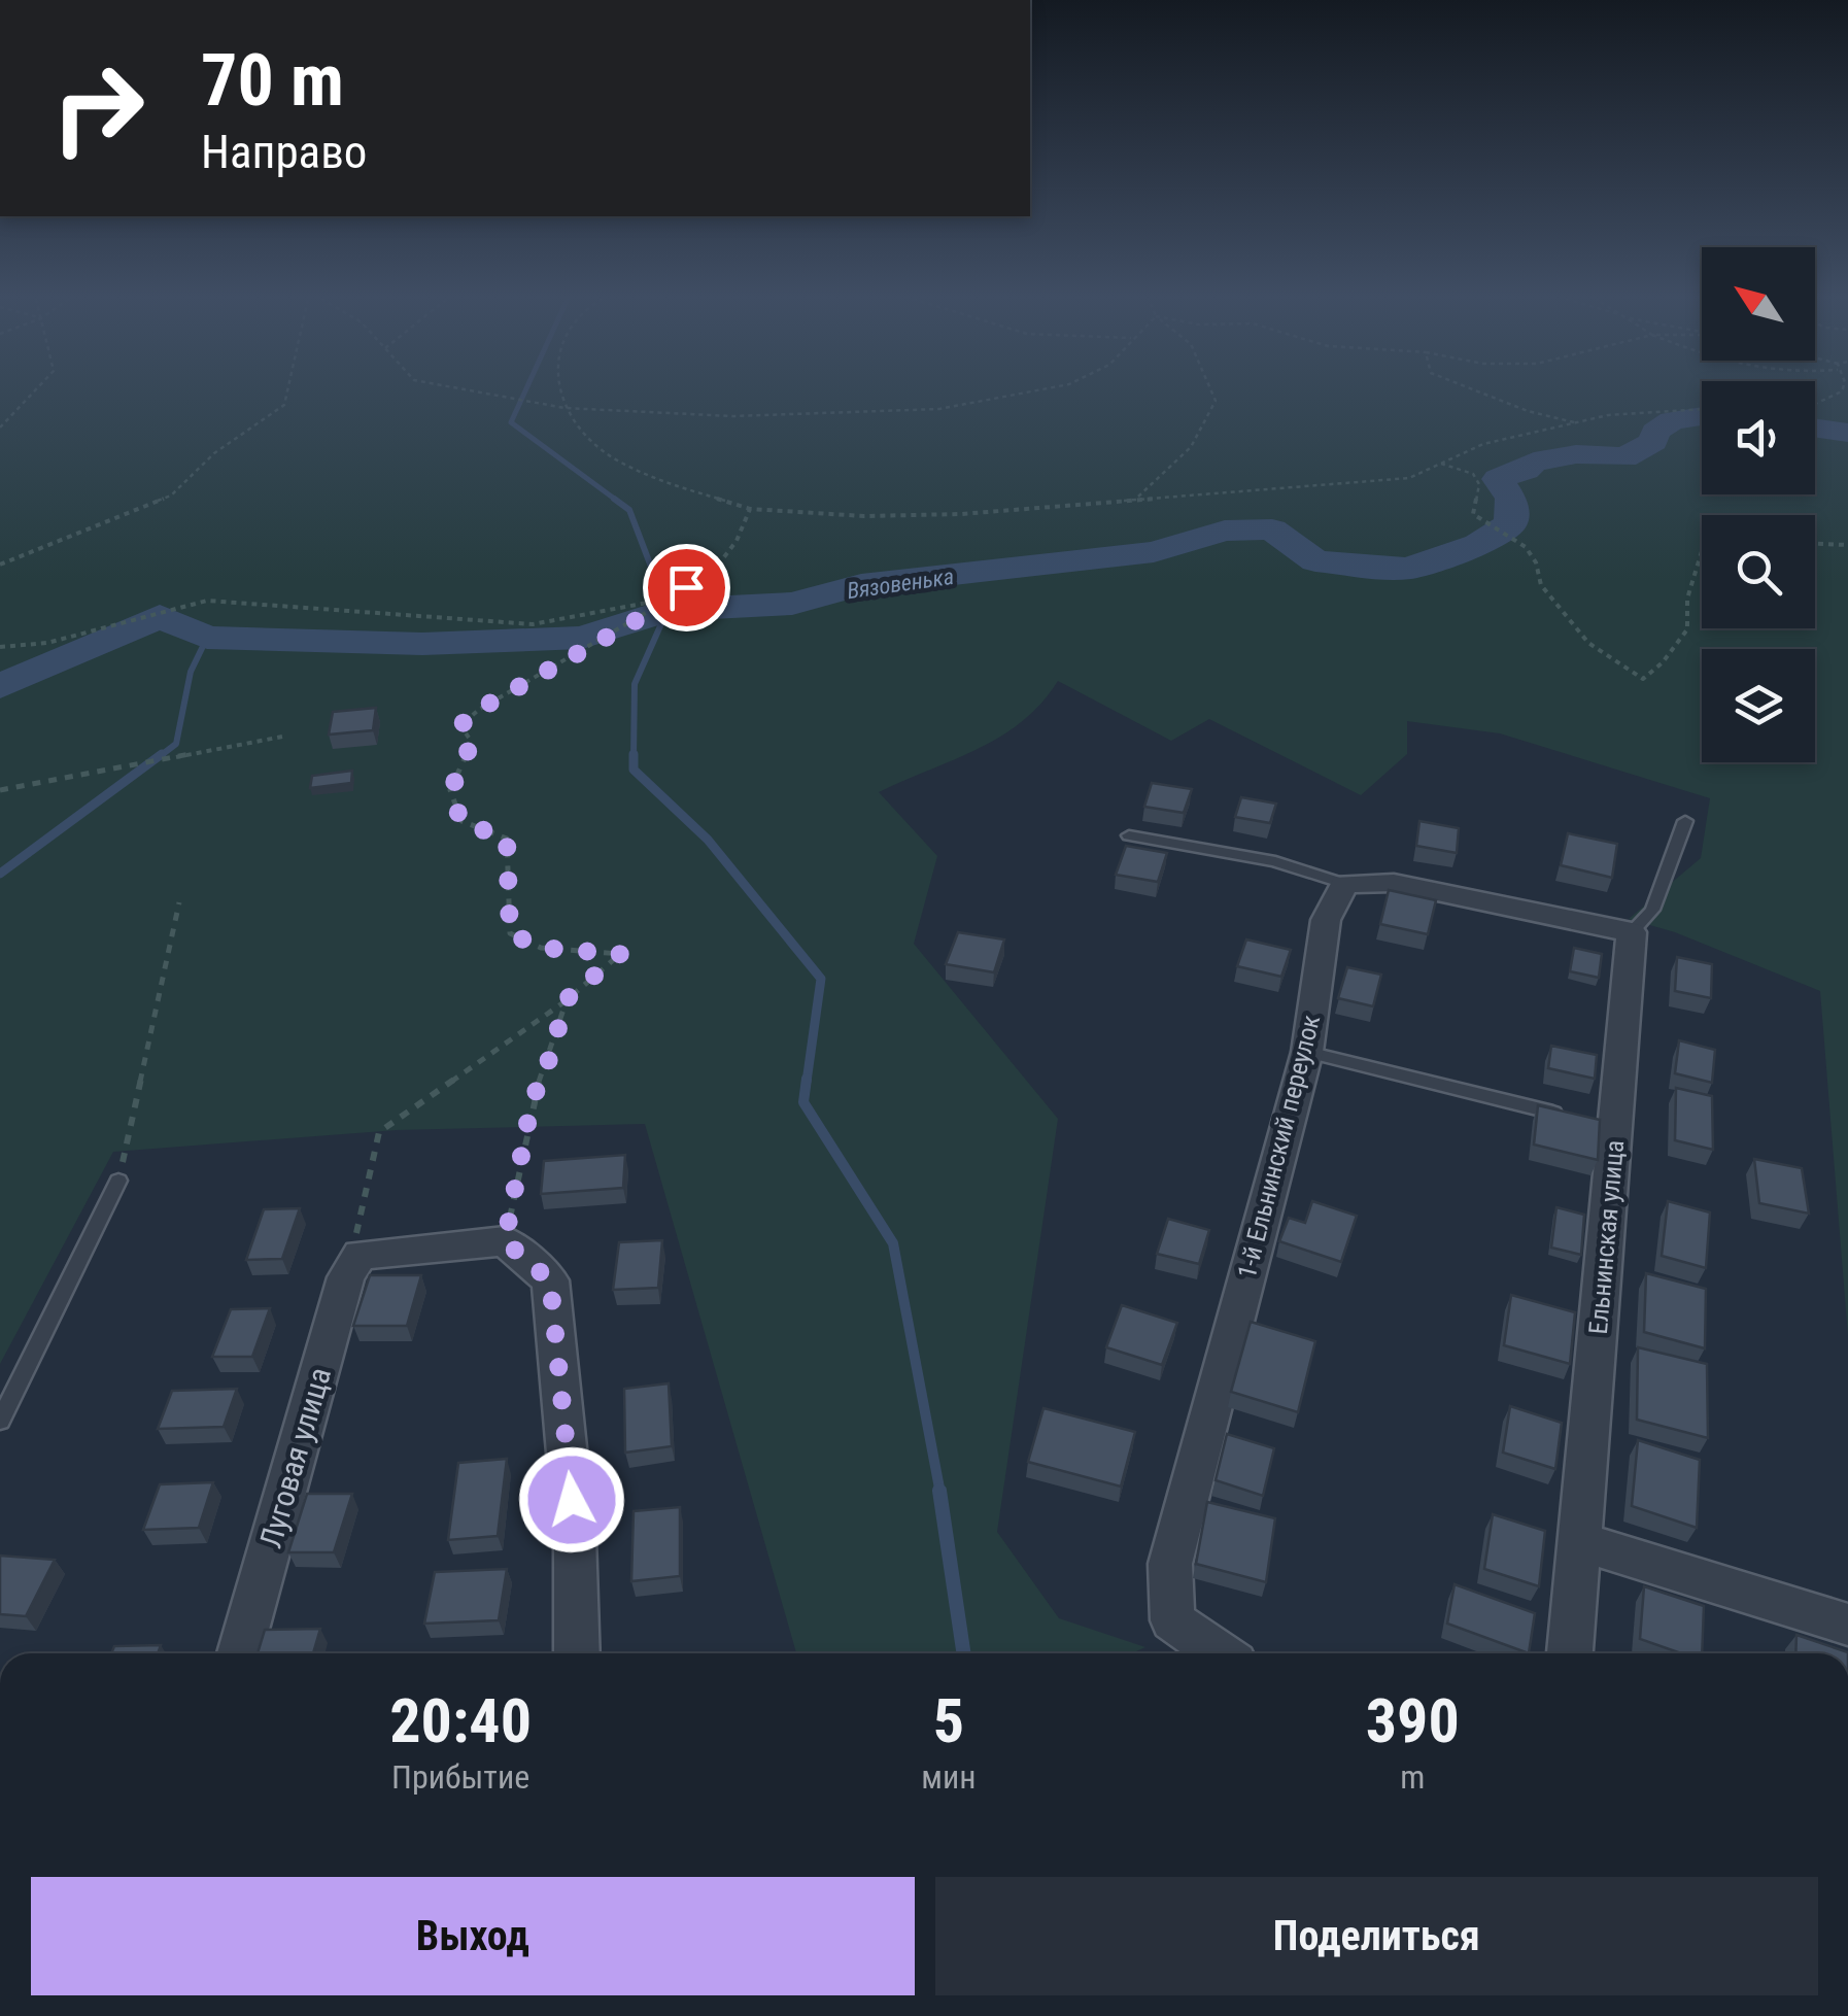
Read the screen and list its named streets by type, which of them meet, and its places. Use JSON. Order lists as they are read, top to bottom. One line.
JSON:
{"streets":{"street":["1-й Ельнинский переулок","Ельнинская улица","Луговая улица"]},"water":["Вязовенька"],"north":"top left","page":{"turn":["70 m","Направо"],"eta":["20:40","Прибытие","5","мин","390","m"],"buttons":["Выход","Поделиться"]}}
